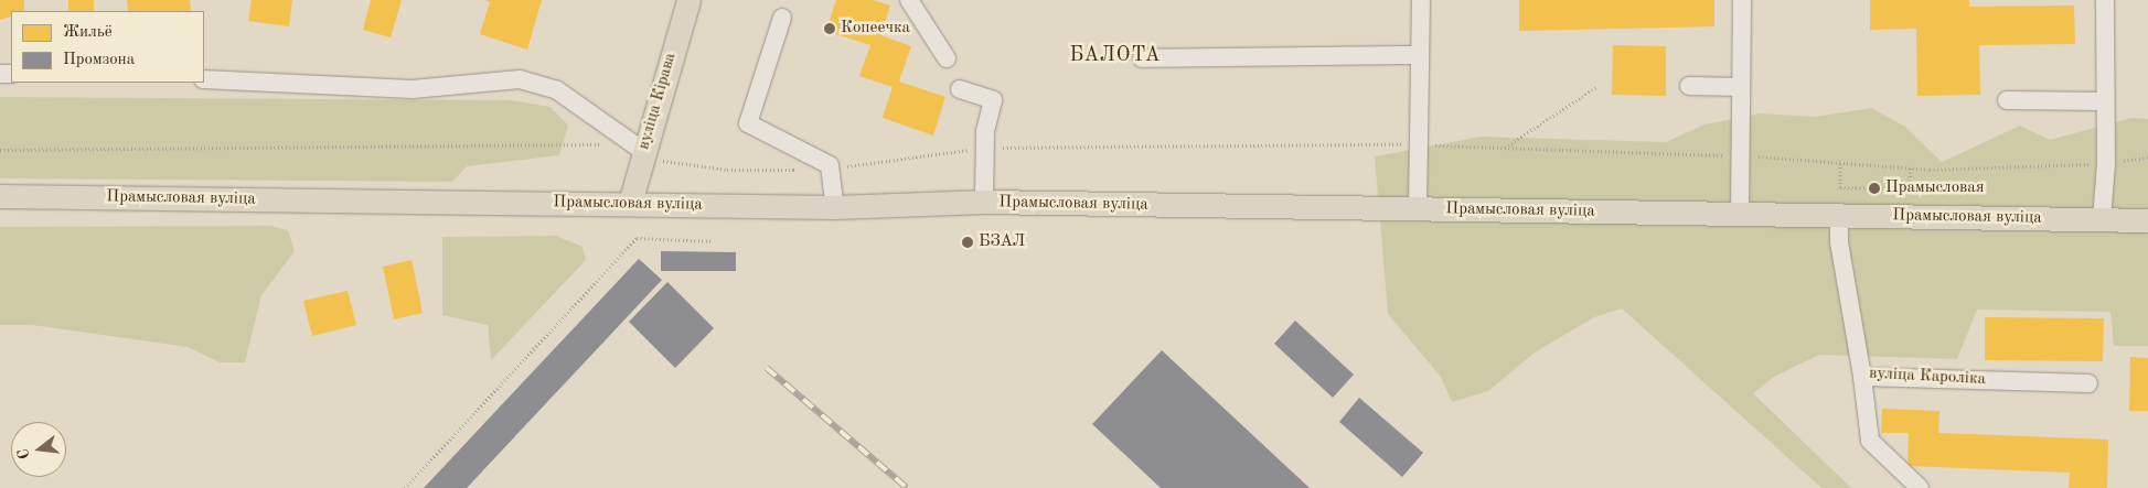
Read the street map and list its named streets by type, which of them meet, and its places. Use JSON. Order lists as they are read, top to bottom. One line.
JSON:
{"streets":{"main road":["вуліца Кірава","Прамысловая вуліца"],"street":["вуліца Кароліка"]},"crossings":[["вуліца Кірава","Прамысловая вуліца"],["Прамысловая вуліца","вуліца Кароліка"]],"districts":["БАЛОТА"],"places":["Копеечка","Прамысловая","БЗАЛ"],"legend":["Жильё","Промзона"],"north":"left"}
